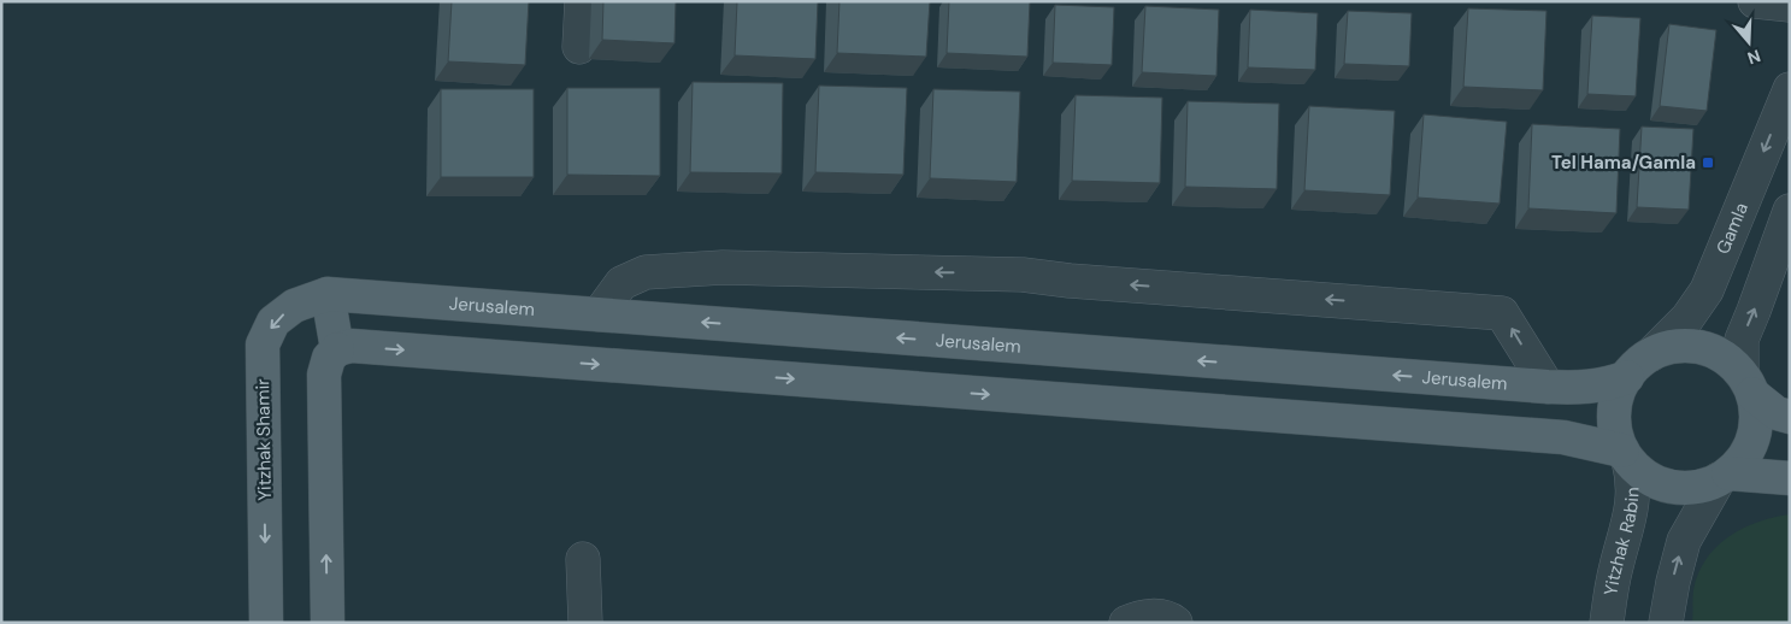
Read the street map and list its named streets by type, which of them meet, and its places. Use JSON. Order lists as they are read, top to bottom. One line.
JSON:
{"streets":{"main road":["Jerusalem","Yitzhak Shamir"],"street":["Gamla","Yitzhak Rabin"]},"crossings":[["Gamla","Jerusalem"],["Gamla","Yitzhak Rabin"],["Jerusalem","Yitzhak Shamir"],["Jerusalem","Yitzhak Rabin"]],"places":{"transit":["Tel Hama/Gamla"]},"north":"bottom"}
